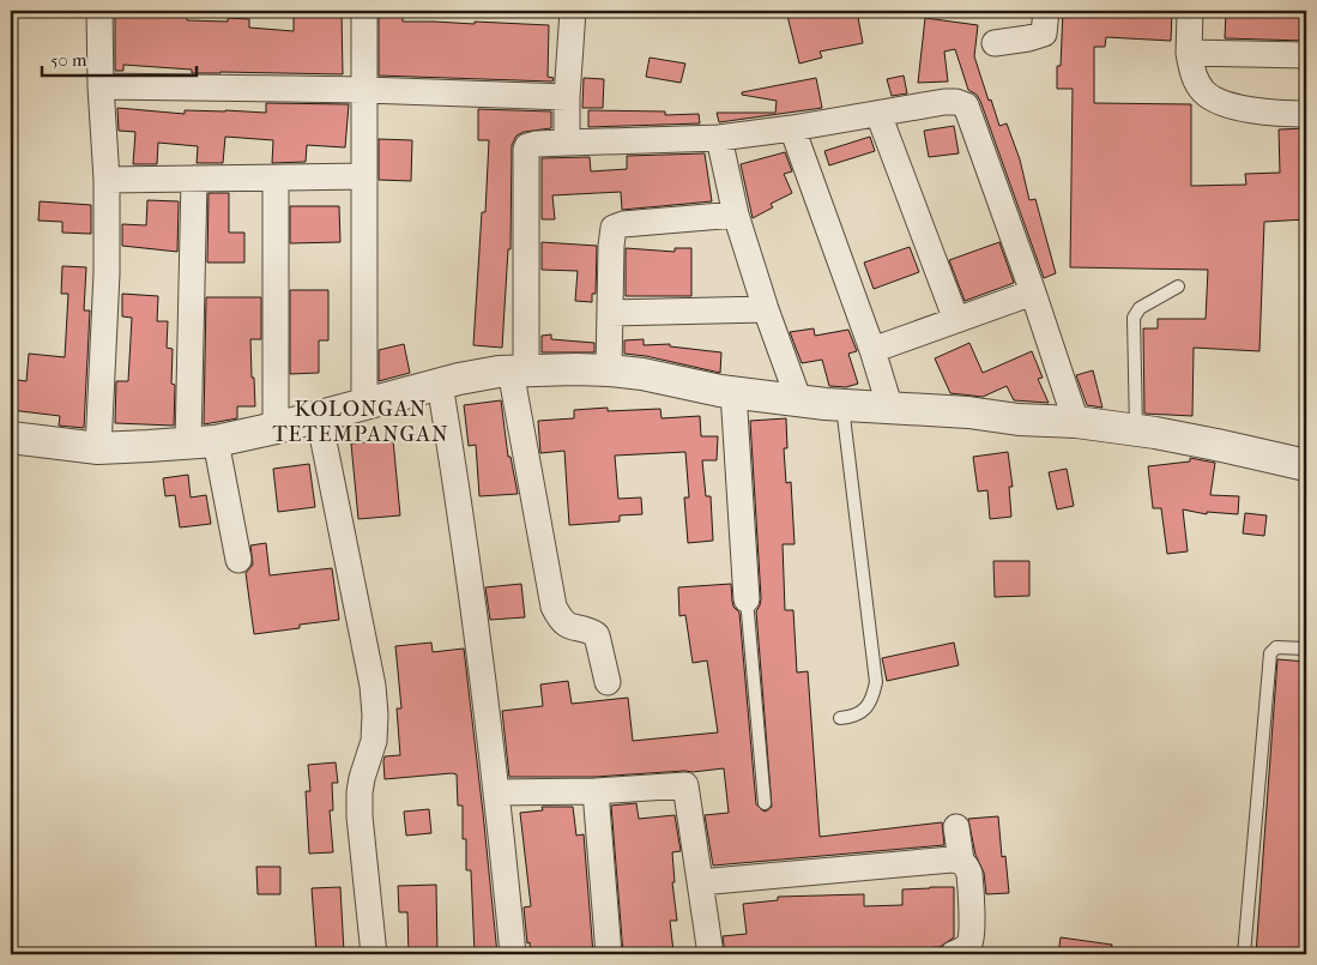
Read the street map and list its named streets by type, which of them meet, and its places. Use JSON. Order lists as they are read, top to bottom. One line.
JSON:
{"districts":["KOLONGAN TETEMPANGAN"],"scale_bar":"50 m"}
